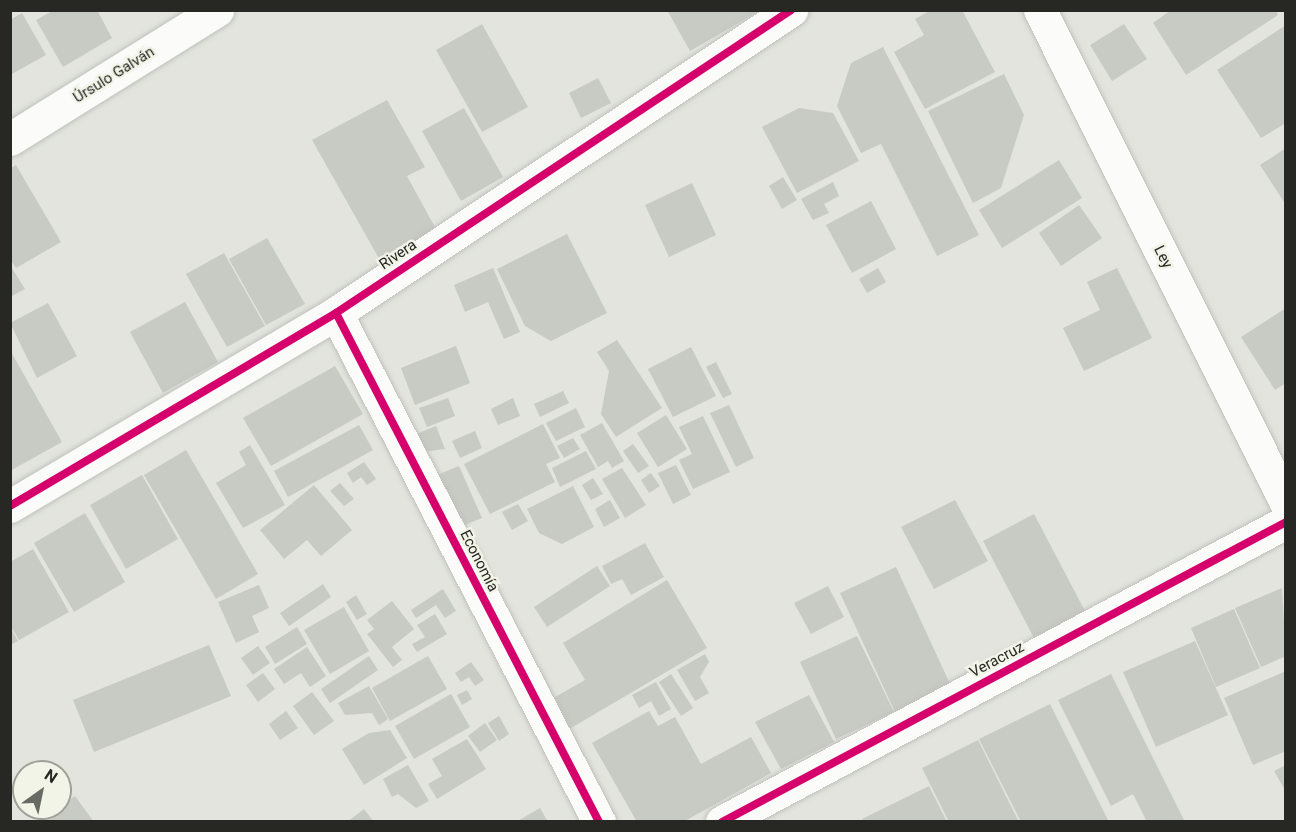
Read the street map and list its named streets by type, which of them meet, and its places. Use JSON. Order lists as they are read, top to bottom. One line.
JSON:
{"streets":{"street":["Úrsulo Galván","Rivera","Ley","Economía","Veracruz"]},"crossings":[["Rivera","Economía"]],"north":"top right"}
